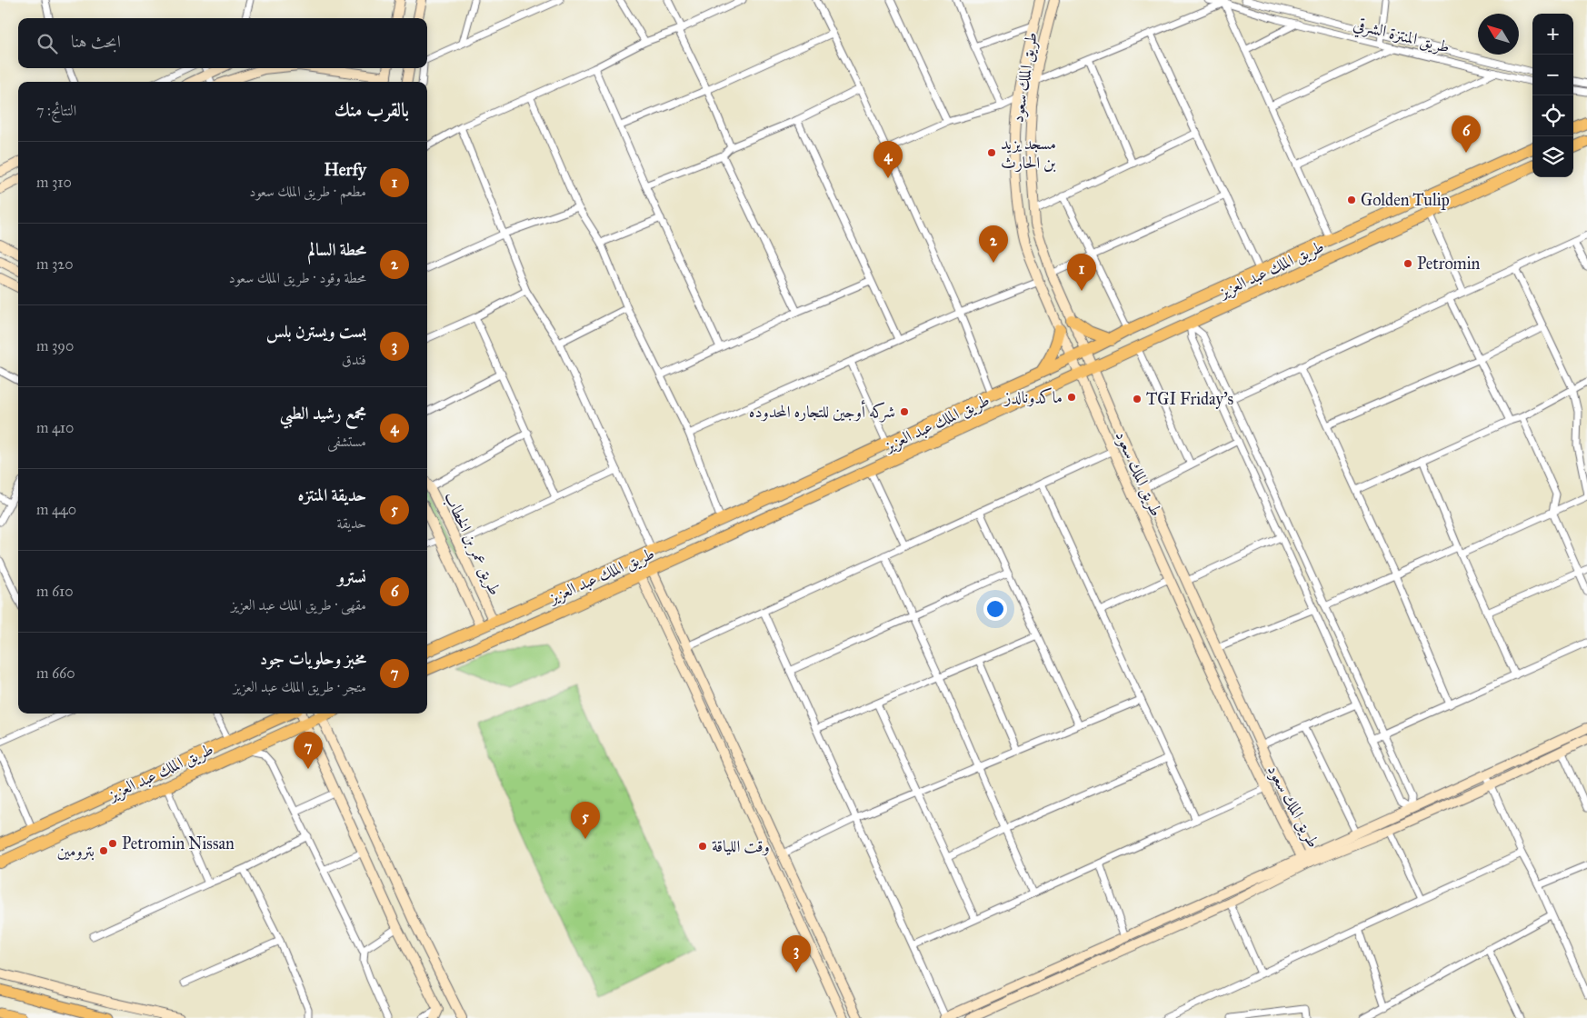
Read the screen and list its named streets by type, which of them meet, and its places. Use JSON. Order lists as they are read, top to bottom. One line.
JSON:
{"streets":{"highway":["طريق الملك عبد العزيز"],"street":["طريق المنتزة الشرقي","طريق الملك سعود","طريق عمر بن الخطاب"]},"crossings":[["طريق الملك سعود","طريق الملك عبد العزيز"],["طريق الملك عبد العزيز","طريق عمر بن الخطاب"]],"places":["مسجد يزيد بن الحارث","Golden Tulip","Petromin","ماكدونالدز","TGI Friday's","شركه أوجين للتجاره المحدوده","Petromin Nissan","وقت اللياقة","بترومين"],"north":"top left","page":{"map_buttons":["+","−"],"search":"ابحث هنا","heading":["بالقرب منك","النتائج: 7"],"pins":["6","4","2","1","7","5","3"],"list":[{"mark":"1","name":"Herfy","note":"مطعم · طريق الملك سعود","value":"310 m"},{"mark":"2","name":"محطة السالم","note":"محطة وقود · طريق الملك سعود","value":"320 m"},{"mark":"3","name":"بست ويسترن بلس","note":"فندق","value":"390 m"},{"mark":"4","name":"مجمع رشيد الطبي","note":"مستشفى","value":"410 m"},{"mark":"5","name":"حديقة المنتزه","note":"حديقة","value":"440 m"},{"mark":"6","name":"نسترو","note":"مقهى · طريق الملك عبد العزيز","value":"610 m"},{"mark":"7","name":"مخبز وحلويات جود","note":"متجر · طريق الملك عبد العزيز","value":"660 m"}]}}
